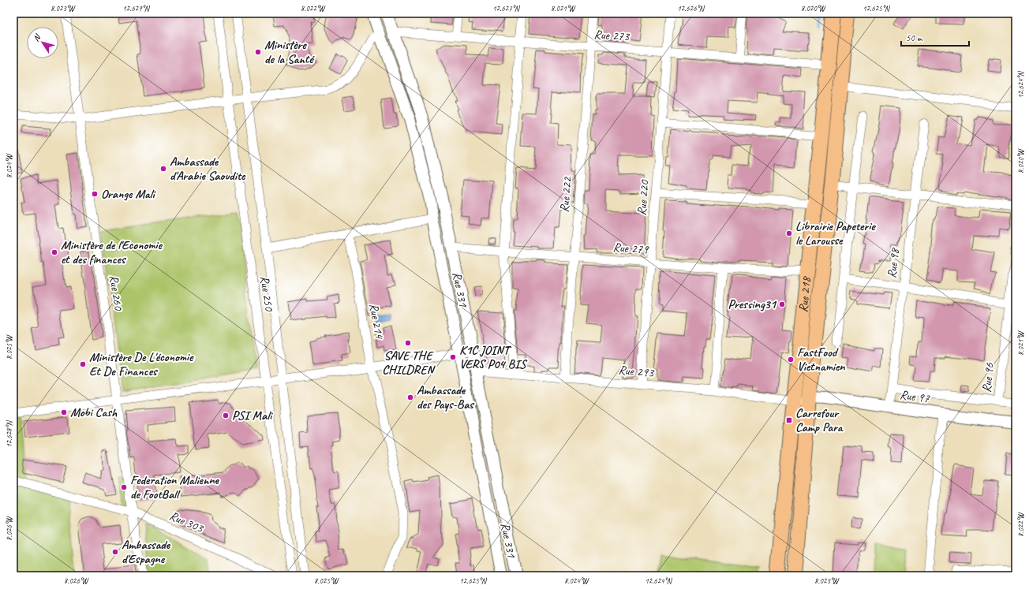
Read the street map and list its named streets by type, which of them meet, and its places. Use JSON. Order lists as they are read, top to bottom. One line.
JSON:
{"streets":{"highway":["Rue 218"],"street":["Rue 273","Rue 222","Rue 220","Rue 279","Rue 98","Rue 331","Rue 260","Rue 250","Rue 214","Rue 293","Rue 96","Rue 97","Rue 303"]},"crossings":[["Rue 273","Rue 222"],["Rue 273","Rue 220"],["Rue 273","Rue 331"],["Rue 273","Rue 218"],["Rue 222","Rue 279"],["Rue 222","Rue 293"],["Rue 220","Rue 279"],["Rue 220","Rue 293"],["Rue 279","Rue 331"],["Rue 279","Rue 218"],["Rue 98","Rue 96"],["Rue 98","Rue 97"],["Rue 331","Rue 293"],["Rue 260","Rue 303"],["Rue 218","Rue 293"],["Rue 218","Rue 97"]],"places":{"other":["Ministère de la Santé","Ambassade d'Arabie Saoudite","Orange Mali","Librairie Papeterie le Larousse","Ministère de l'Economie et des finances","Pressing31","SAVE THE CHILDREN","K1C JOINT VERS P04 BIS","FastFood Vietnamien","Ministère De L'économie Et De Finances","Ambassade des Pays-Bas","Mobi Cash","PSI Mali","Federation Malienne de FootBall","Ambassade d'Espagne"],"transit":["Carrefour Camp Para"]},"scale_bar":"50 m","north":"top left","coordinates":["8.023°W","12.629°N","8.022°W","12.627°N","8.021°W","12.626°N","8.020°W","12.625°N","12.624°N","8.024°W","8.025°W","12.628°N","8.026°W"]}
